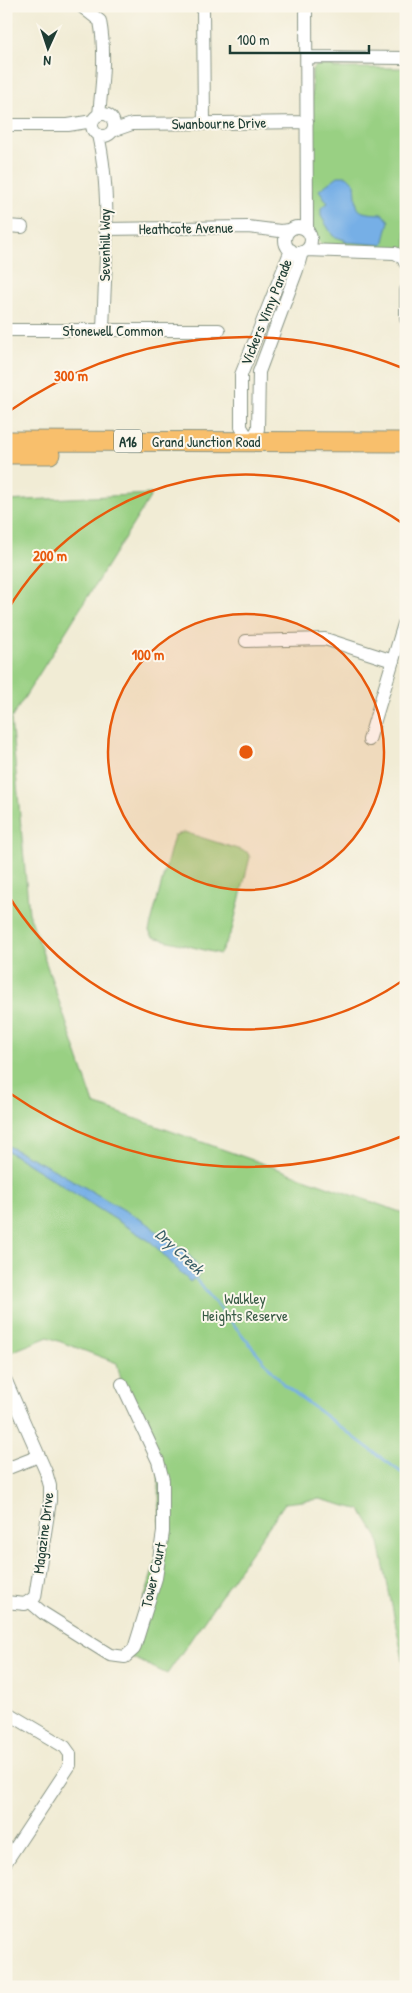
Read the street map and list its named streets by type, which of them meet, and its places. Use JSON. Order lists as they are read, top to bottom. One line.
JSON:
{"streets":{"highway":["A16","Grand Junction Road"],"street":["Swanbourne Drive","Heathcote Avenue","Sevenhill Way","Vickers Vimy Parade","Stonewell Common","Magazine Drive","Tower Court"]},"crossings":[["Swanbourne Drive","Sevenhill Way"],["Heathcote Avenue","Sevenhill Way"],["Heathcote Avenue","Vickers Vimy Parade"],["Sevenhill Way","Stonewell Common"],["Vickers Vimy Parade","Grand Junction Road"],["Magazine Drive","Tower Court"]],"water":["Dry Creek"],"parks":["Walkley Heights Reserve"],"scale_bar":"100 m","north":"bottom","rings":["300 m","200 m","100 m"]}
